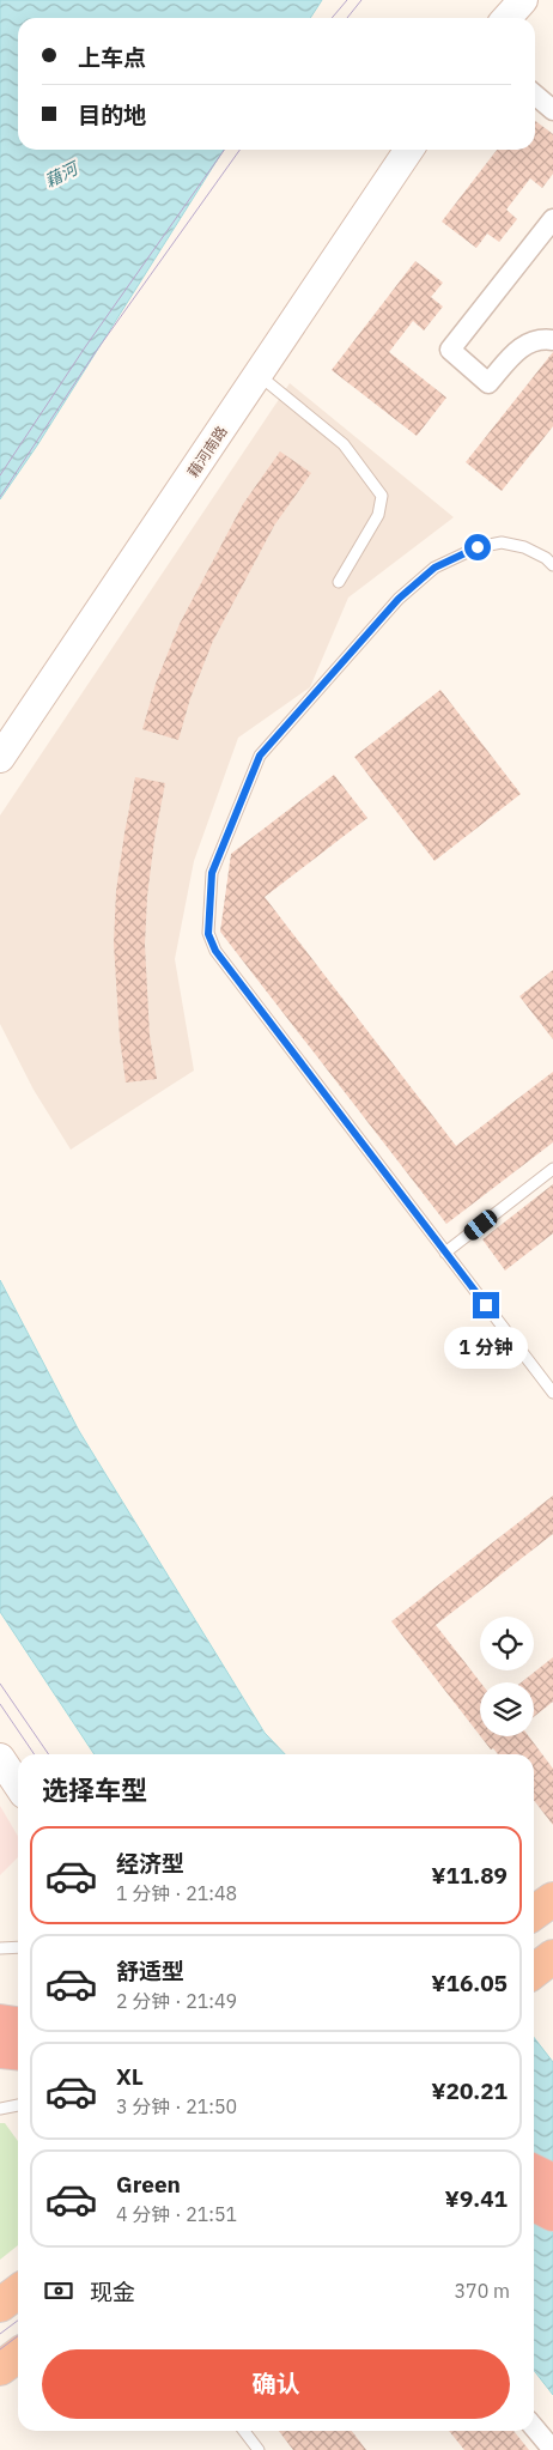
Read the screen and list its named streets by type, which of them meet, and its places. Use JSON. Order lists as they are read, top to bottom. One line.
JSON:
{"streets":{"main road":["藉河南路"]},"water":["藉河"],"page":{"banner":["上车点","目的地"],"bubble":"1 分钟","heading":"选择车型","list":[{"name":"经济型","note":"1 分钟 · 21:48","value":"¥11.89"},{"name":"舒适型","note":"2 分钟 · 21:49","value":"¥16.05"},{"name":"XL","note":"3 分钟 · 21:50","value":"¥20.21"},{"name":"Green","note":"4 分钟 · 21:51","value":"¥9.41"}],"pay":["现金","370 m"],"buttons":"确认"}}
